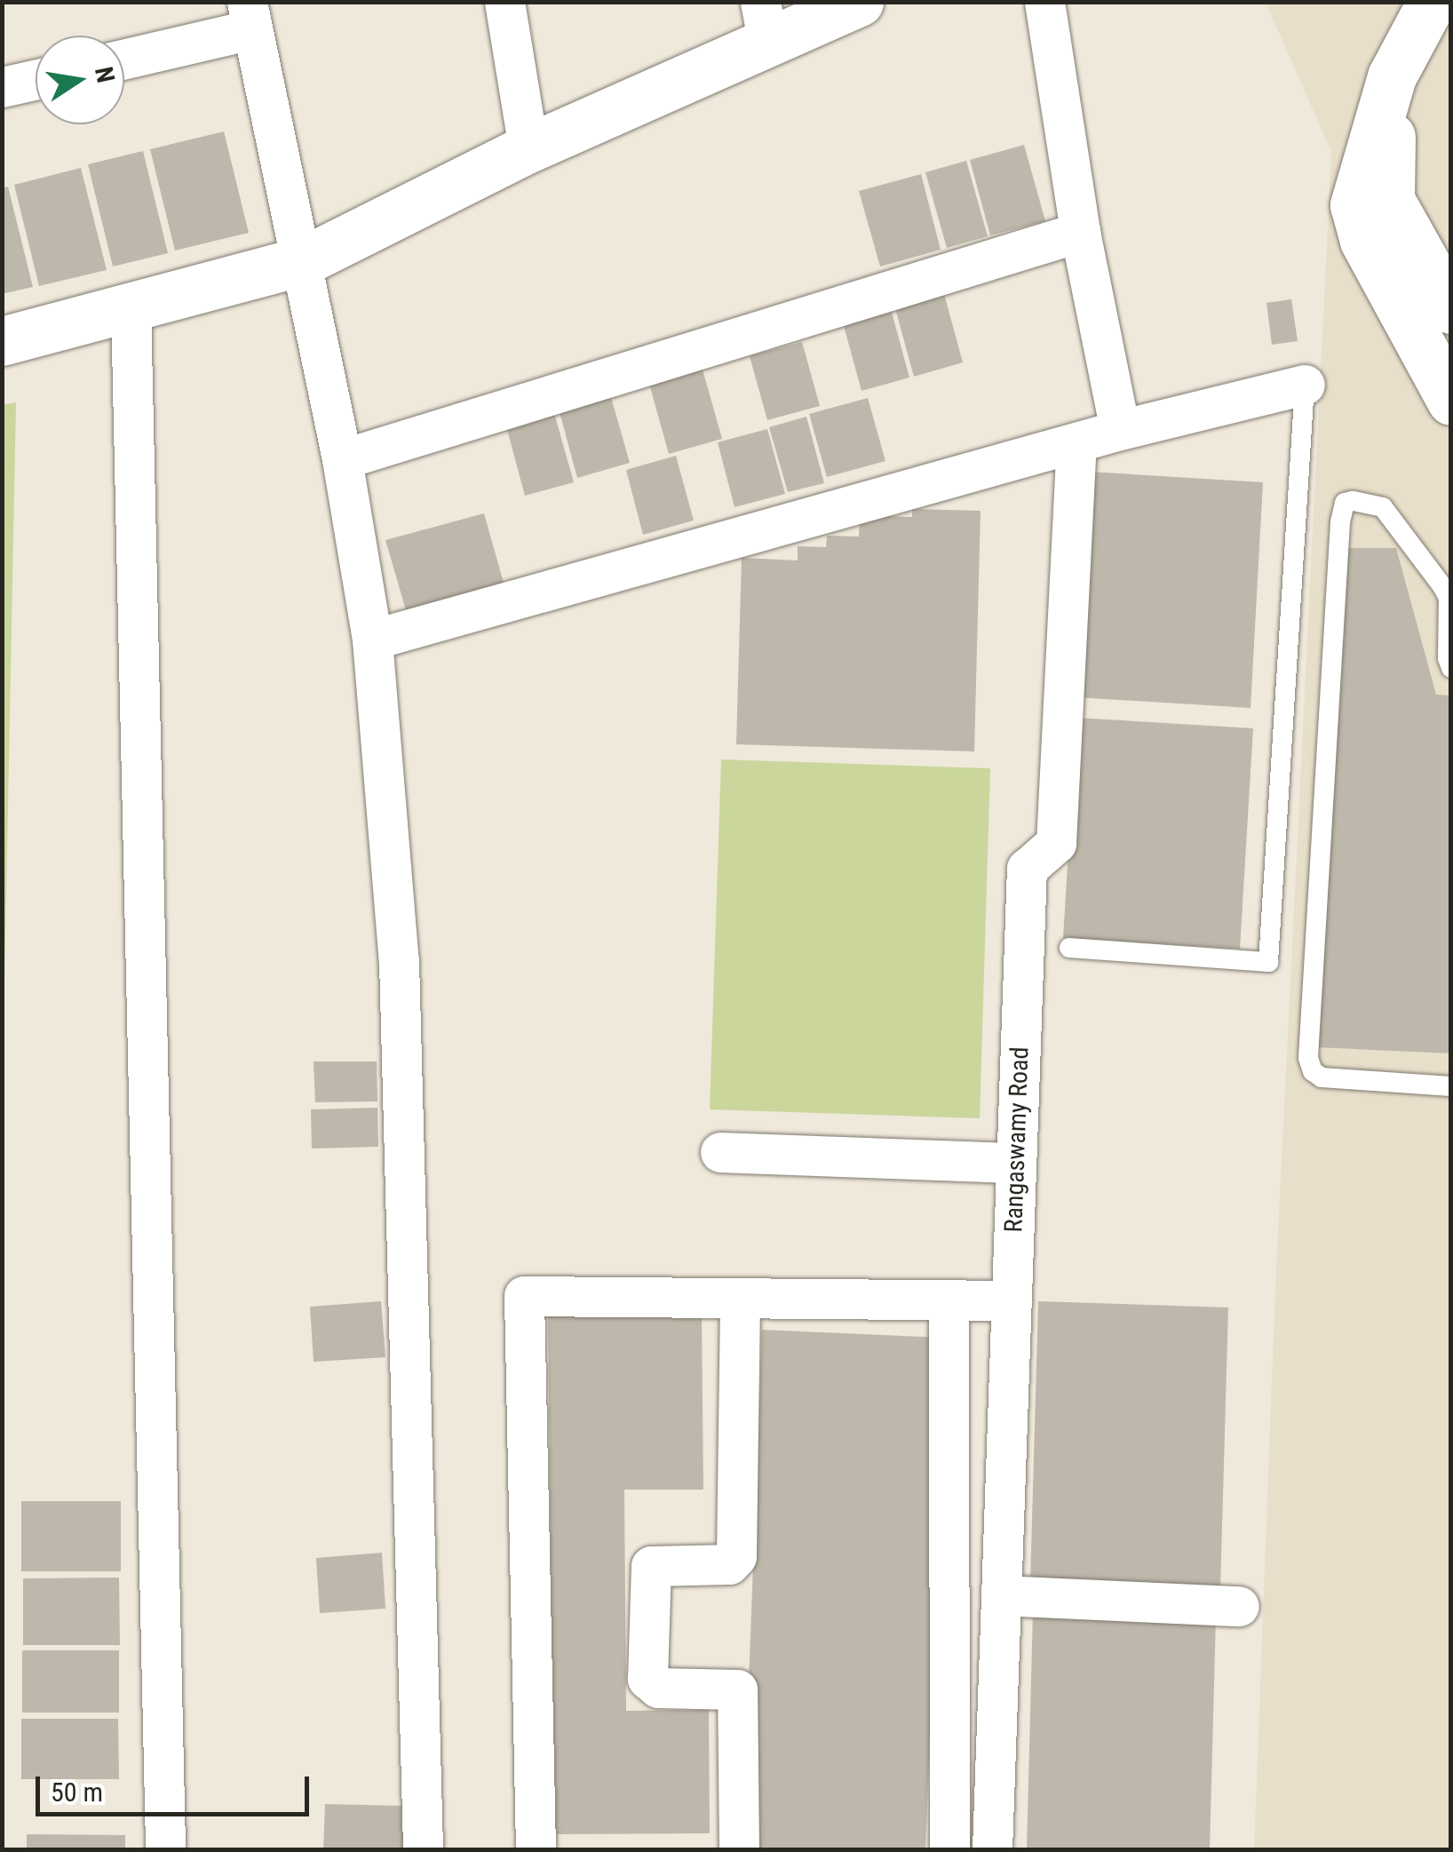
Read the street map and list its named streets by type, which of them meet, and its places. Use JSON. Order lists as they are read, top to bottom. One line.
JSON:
{"streets":{"street":["Rangaswamy Road"]},"scale_bar":"50 m","north":"right"}
